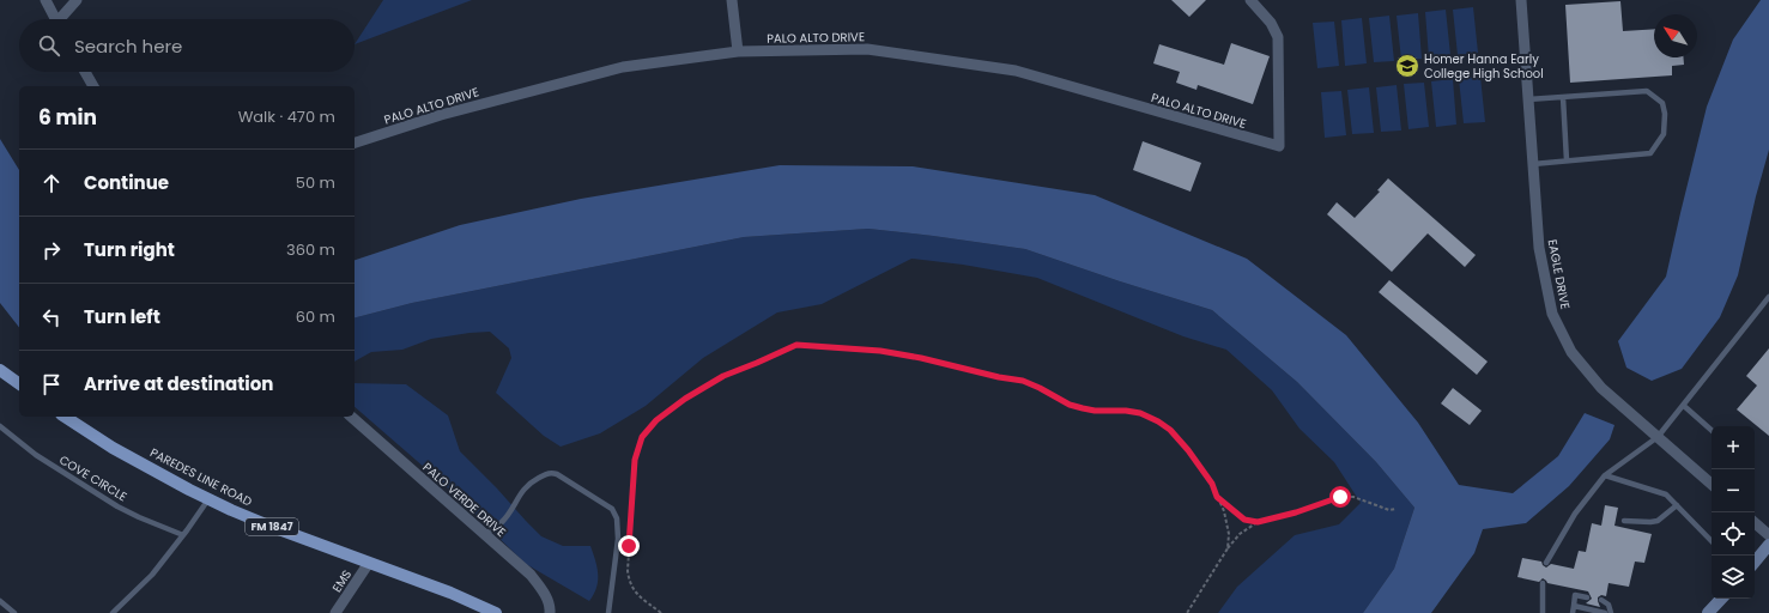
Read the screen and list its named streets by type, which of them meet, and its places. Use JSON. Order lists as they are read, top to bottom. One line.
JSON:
{"streets":{"main road":["PAREDES LINE ROAD","FM 1847"],"street":["PALO ALTO DRIVE","EAGLE DRIVE","PALO VERDE DRIVE","EMS"],"lane":["COVE CIRCLE"]},"crossings":[["PAREDES LINE ROAD","EMS"]],"places":{"school or university":["Homer Hanna Early College High School"]},"north":"top left","page":{"search":"Search here","heading":["6 min","Walk · 470 m"],"list":[["Continue","50 m"],["Turn right","360 m"],["Turn left","60 m"],"Arrive at destination"],"map_buttons":["+","−"]}}
